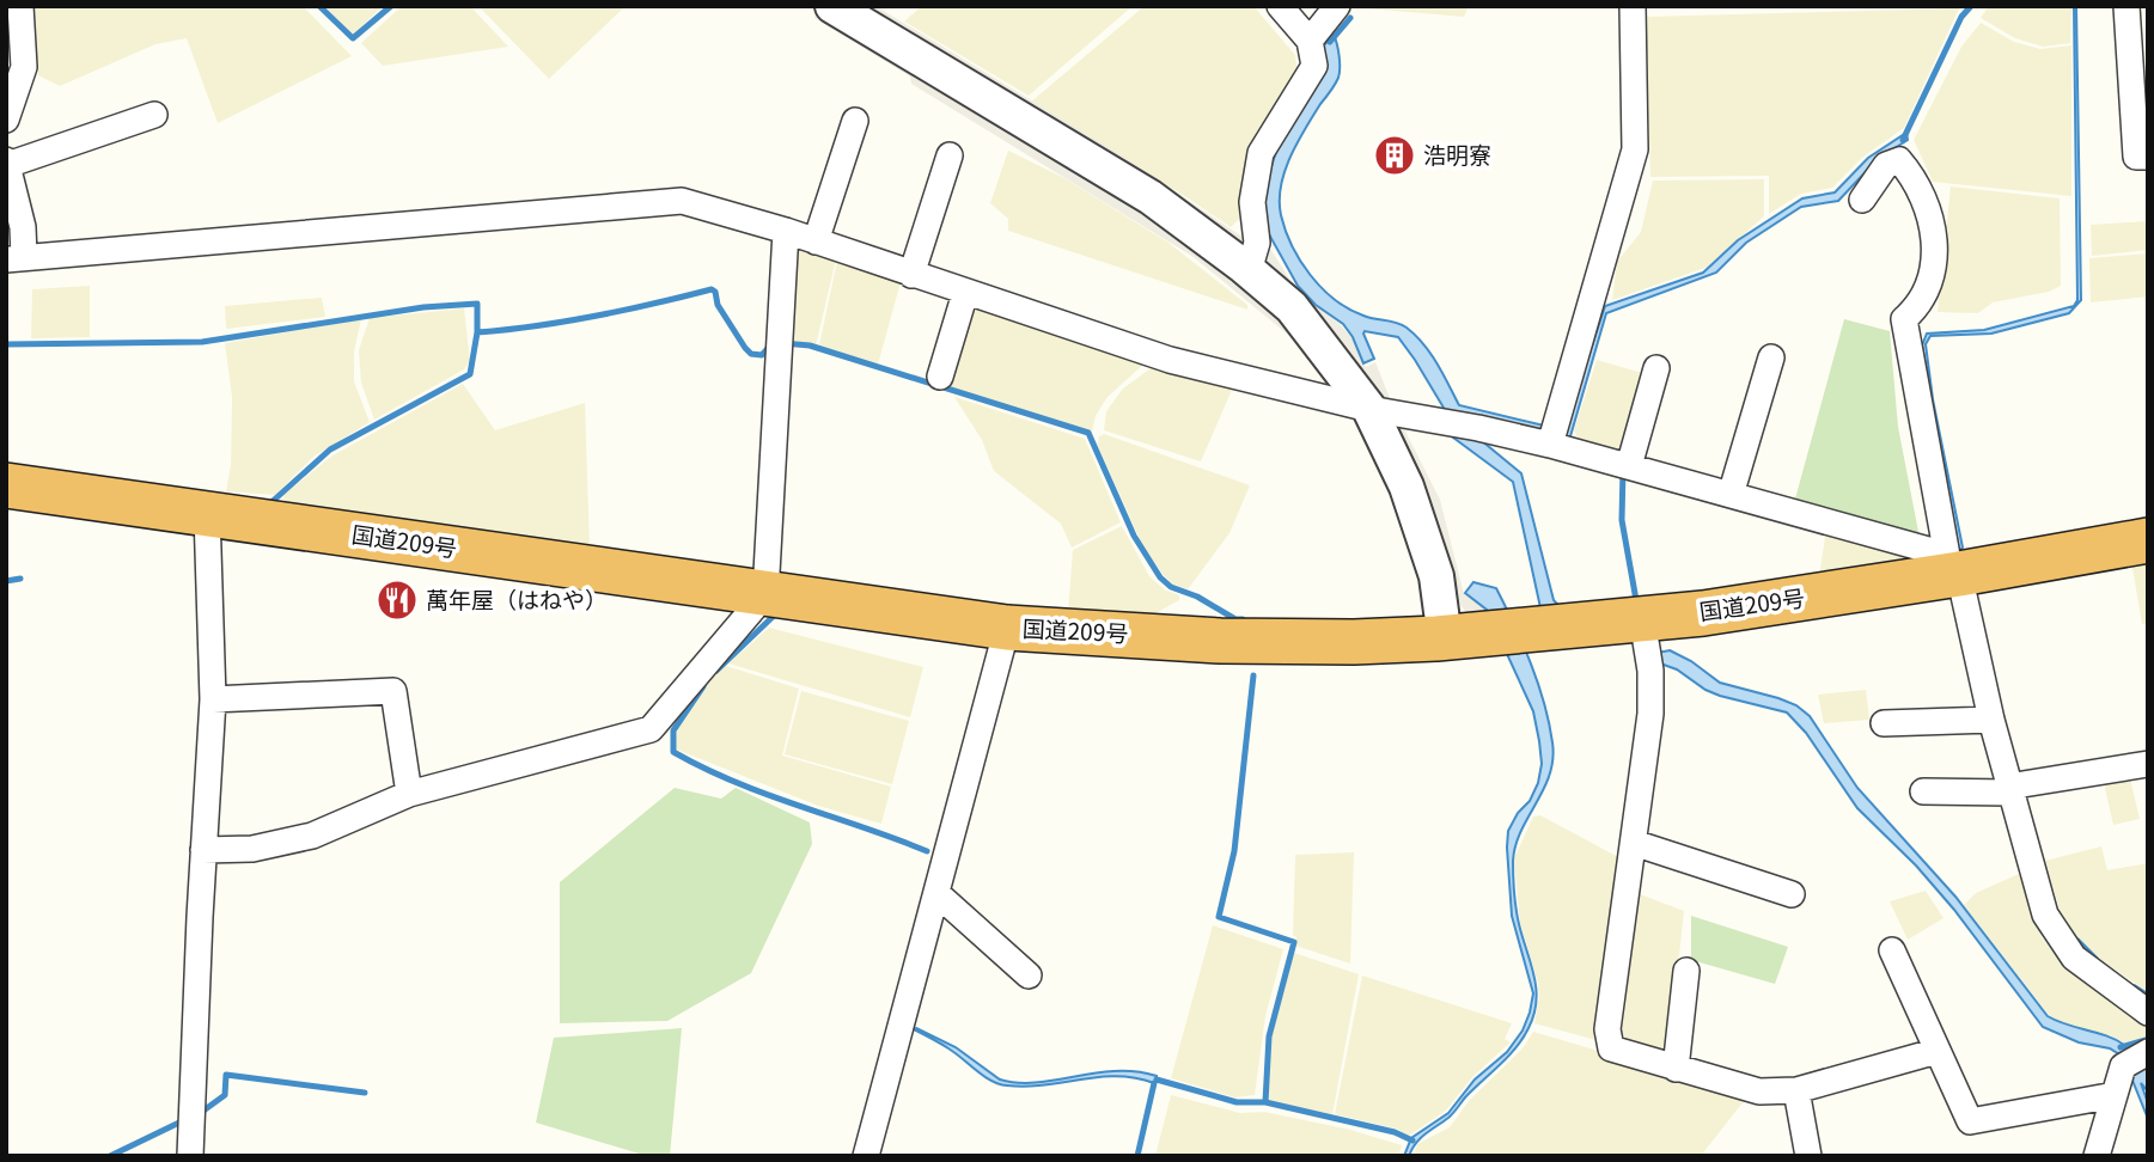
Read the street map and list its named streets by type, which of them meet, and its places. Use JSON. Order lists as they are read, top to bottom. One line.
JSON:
{"streets":{"highway":["国道209号"]},"places":{"building":["浩明寮"],"restaurant":["萬年屋（はねや）"]}}
